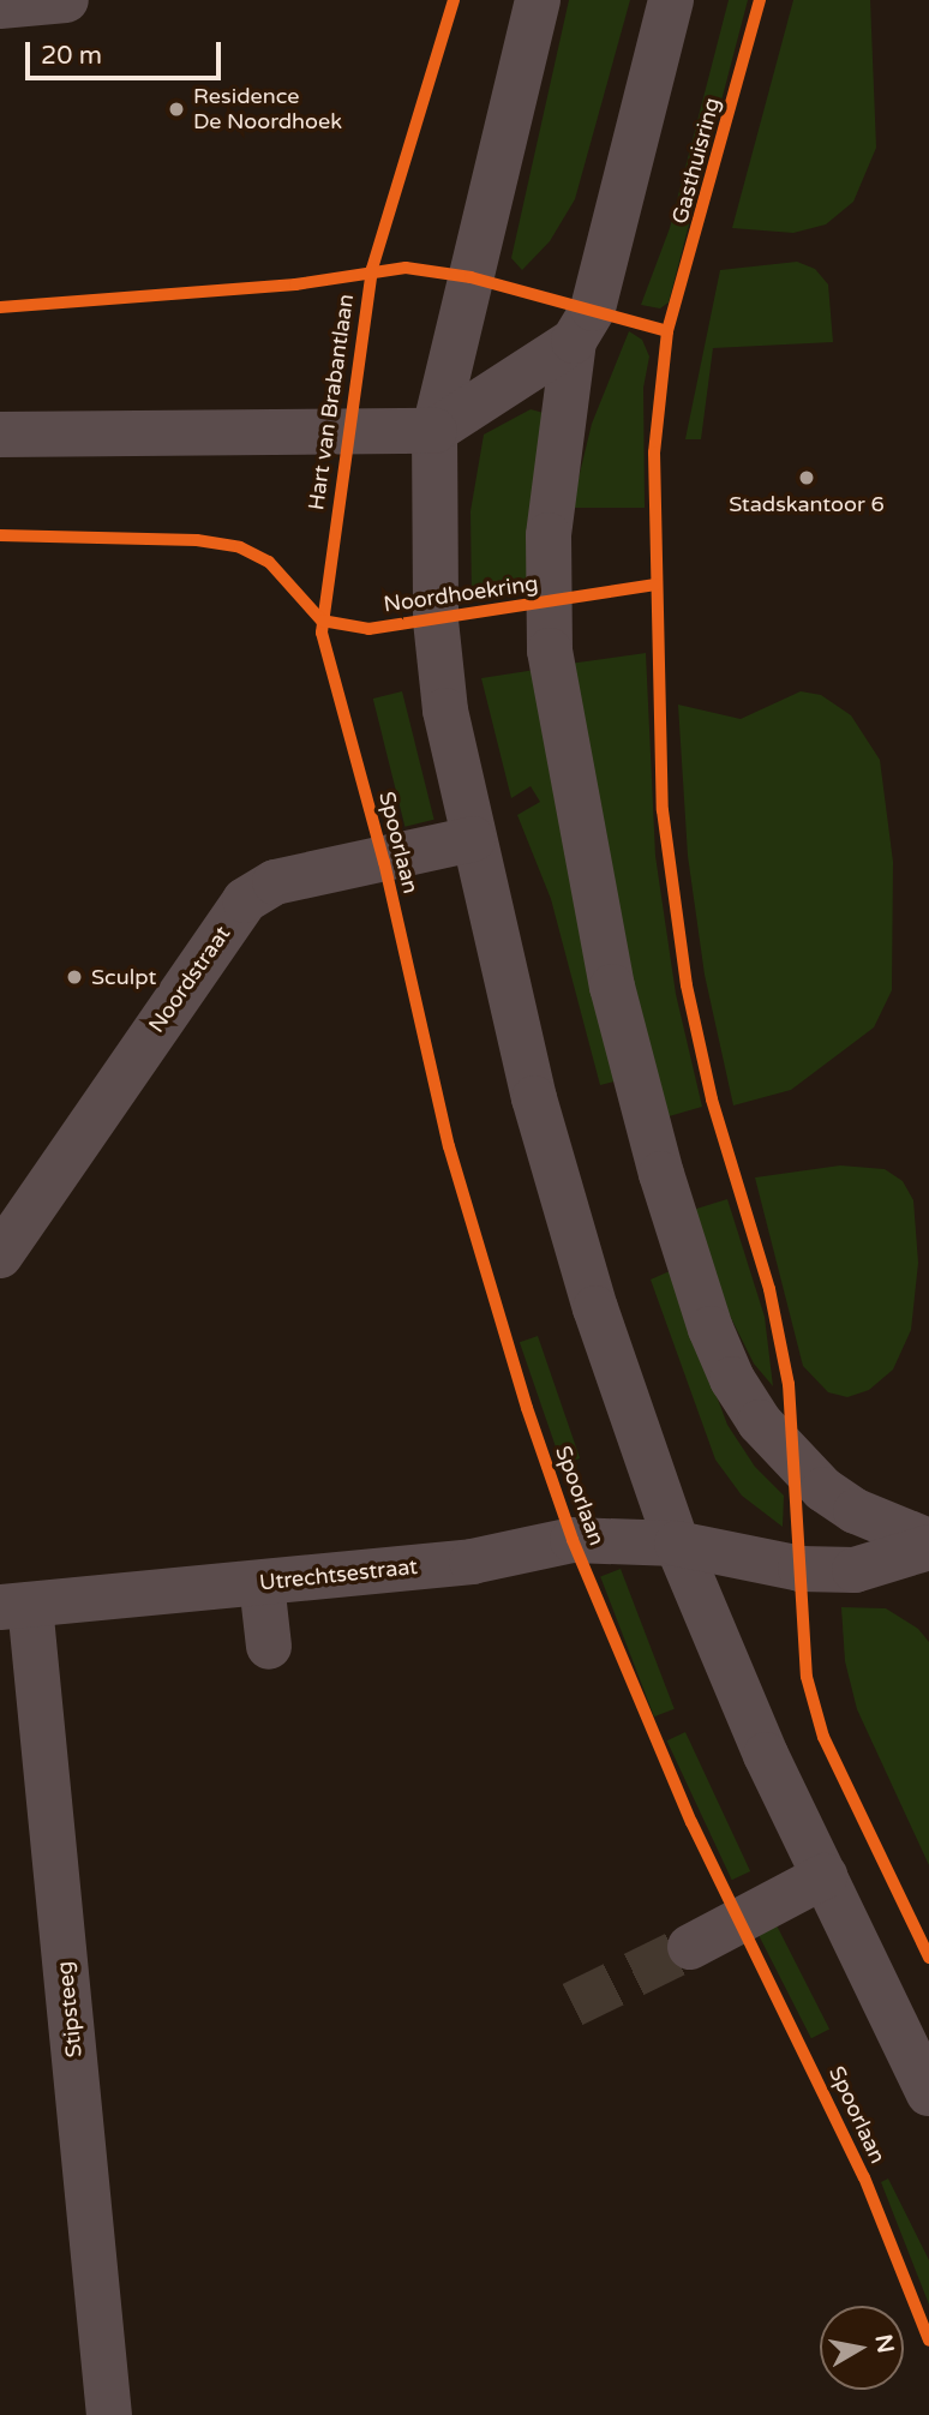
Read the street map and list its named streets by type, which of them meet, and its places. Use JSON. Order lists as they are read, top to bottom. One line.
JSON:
{"streets":{"street":["Noordstraat","Utrechtsestraat","Stipsteeg"],"cycle path":["Gasthuisring","Hart van Brabantlaan","Noordhoekring"]},"crossings":[["Utrechtsestraat","Stipsteeg"]],"places":["Residence De Noordhoek","Stadskantoor 6","Sculpt"],"scale_bar":"20 m","north":"right"}
